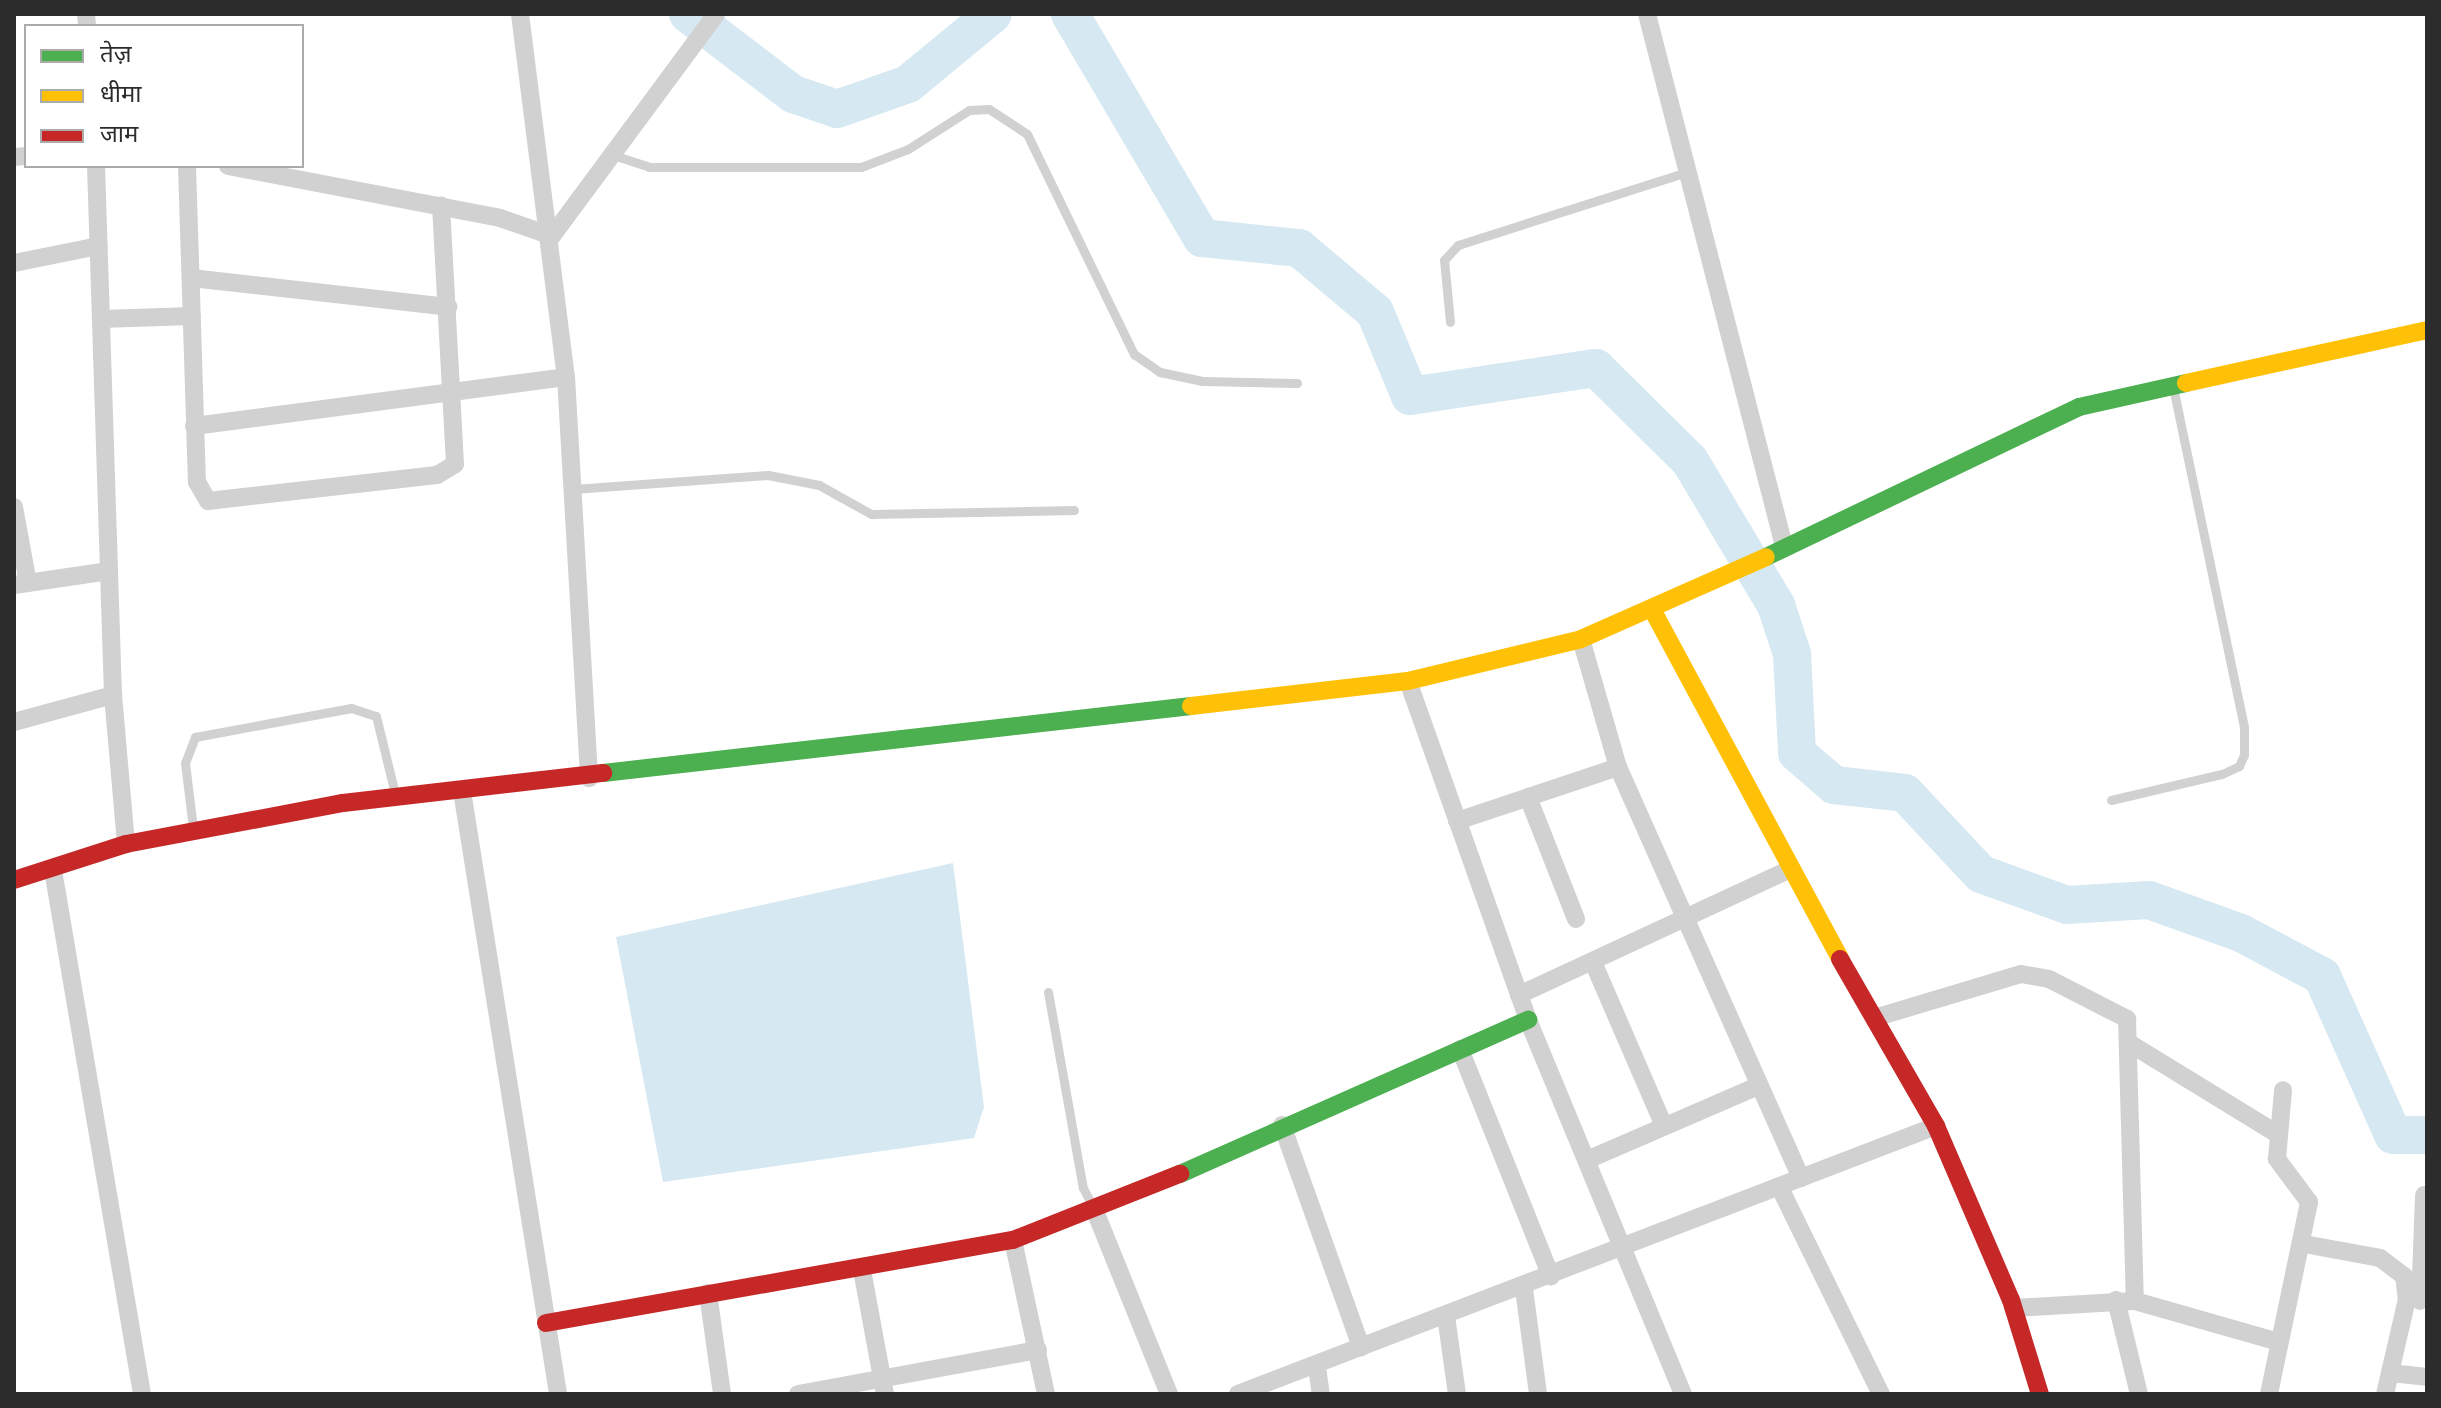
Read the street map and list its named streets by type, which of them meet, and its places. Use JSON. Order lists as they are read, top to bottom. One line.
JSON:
{"legend":["तेज़","धीमा","जाम"]}
